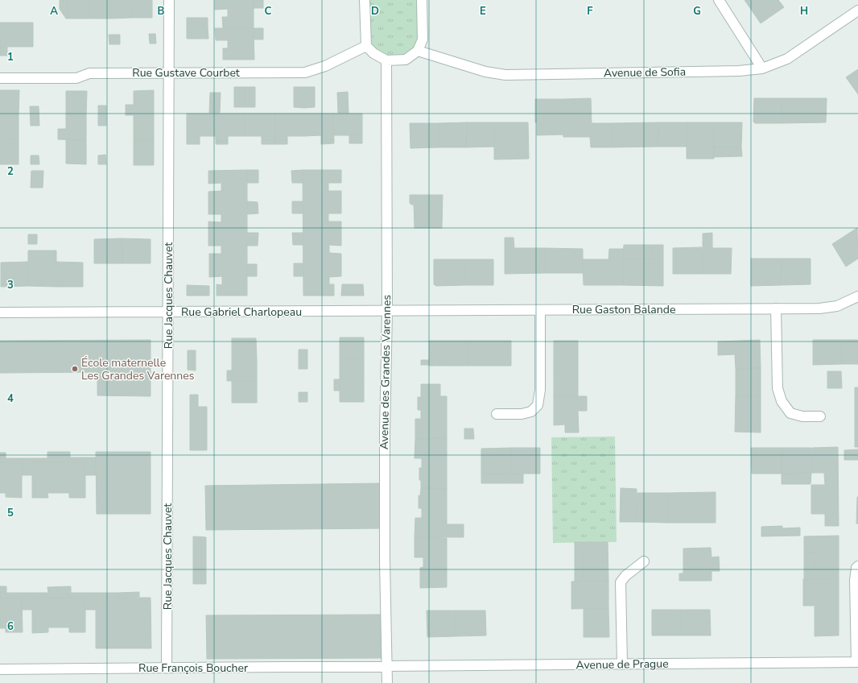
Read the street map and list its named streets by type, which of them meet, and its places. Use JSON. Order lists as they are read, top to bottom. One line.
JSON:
{"streets":{"street":["Rue Gustave Courbet","Avenue de Sofia","Rue Jacques Chauvet","Rue Gaston Balande","Rue Gabriel Charlopeau","Avenue des Grandes Varennes","Avenue de Prague","Rue François Boucher"]},"crossings":[["Rue Gustave Courbet","Rue Jacques Chauvet"],["Rue Jacques Chauvet","Rue Gabriel Charlopeau"],["Rue Jacques Chauvet","Rue François Boucher"],["Rue Gaston Balande","Rue Gabriel Charlopeau"],["Rue Gaston Balande","Avenue des Grandes Varennes"],["Rue Gabriel Charlopeau","Avenue des Grandes Varennes"],["Avenue des Grandes Varennes","Avenue de Prague"],["Avenue des Grandes Varennes","Rue François Boucher"],["Avenue de Prague","Rue François Boucher"]],"places":["École maternelle Les Grandes Varennes"],"grid":{"columns":["A","B","C","D","E","F","G","H"],"rows":["1","2","3","4","5","6"]}}
